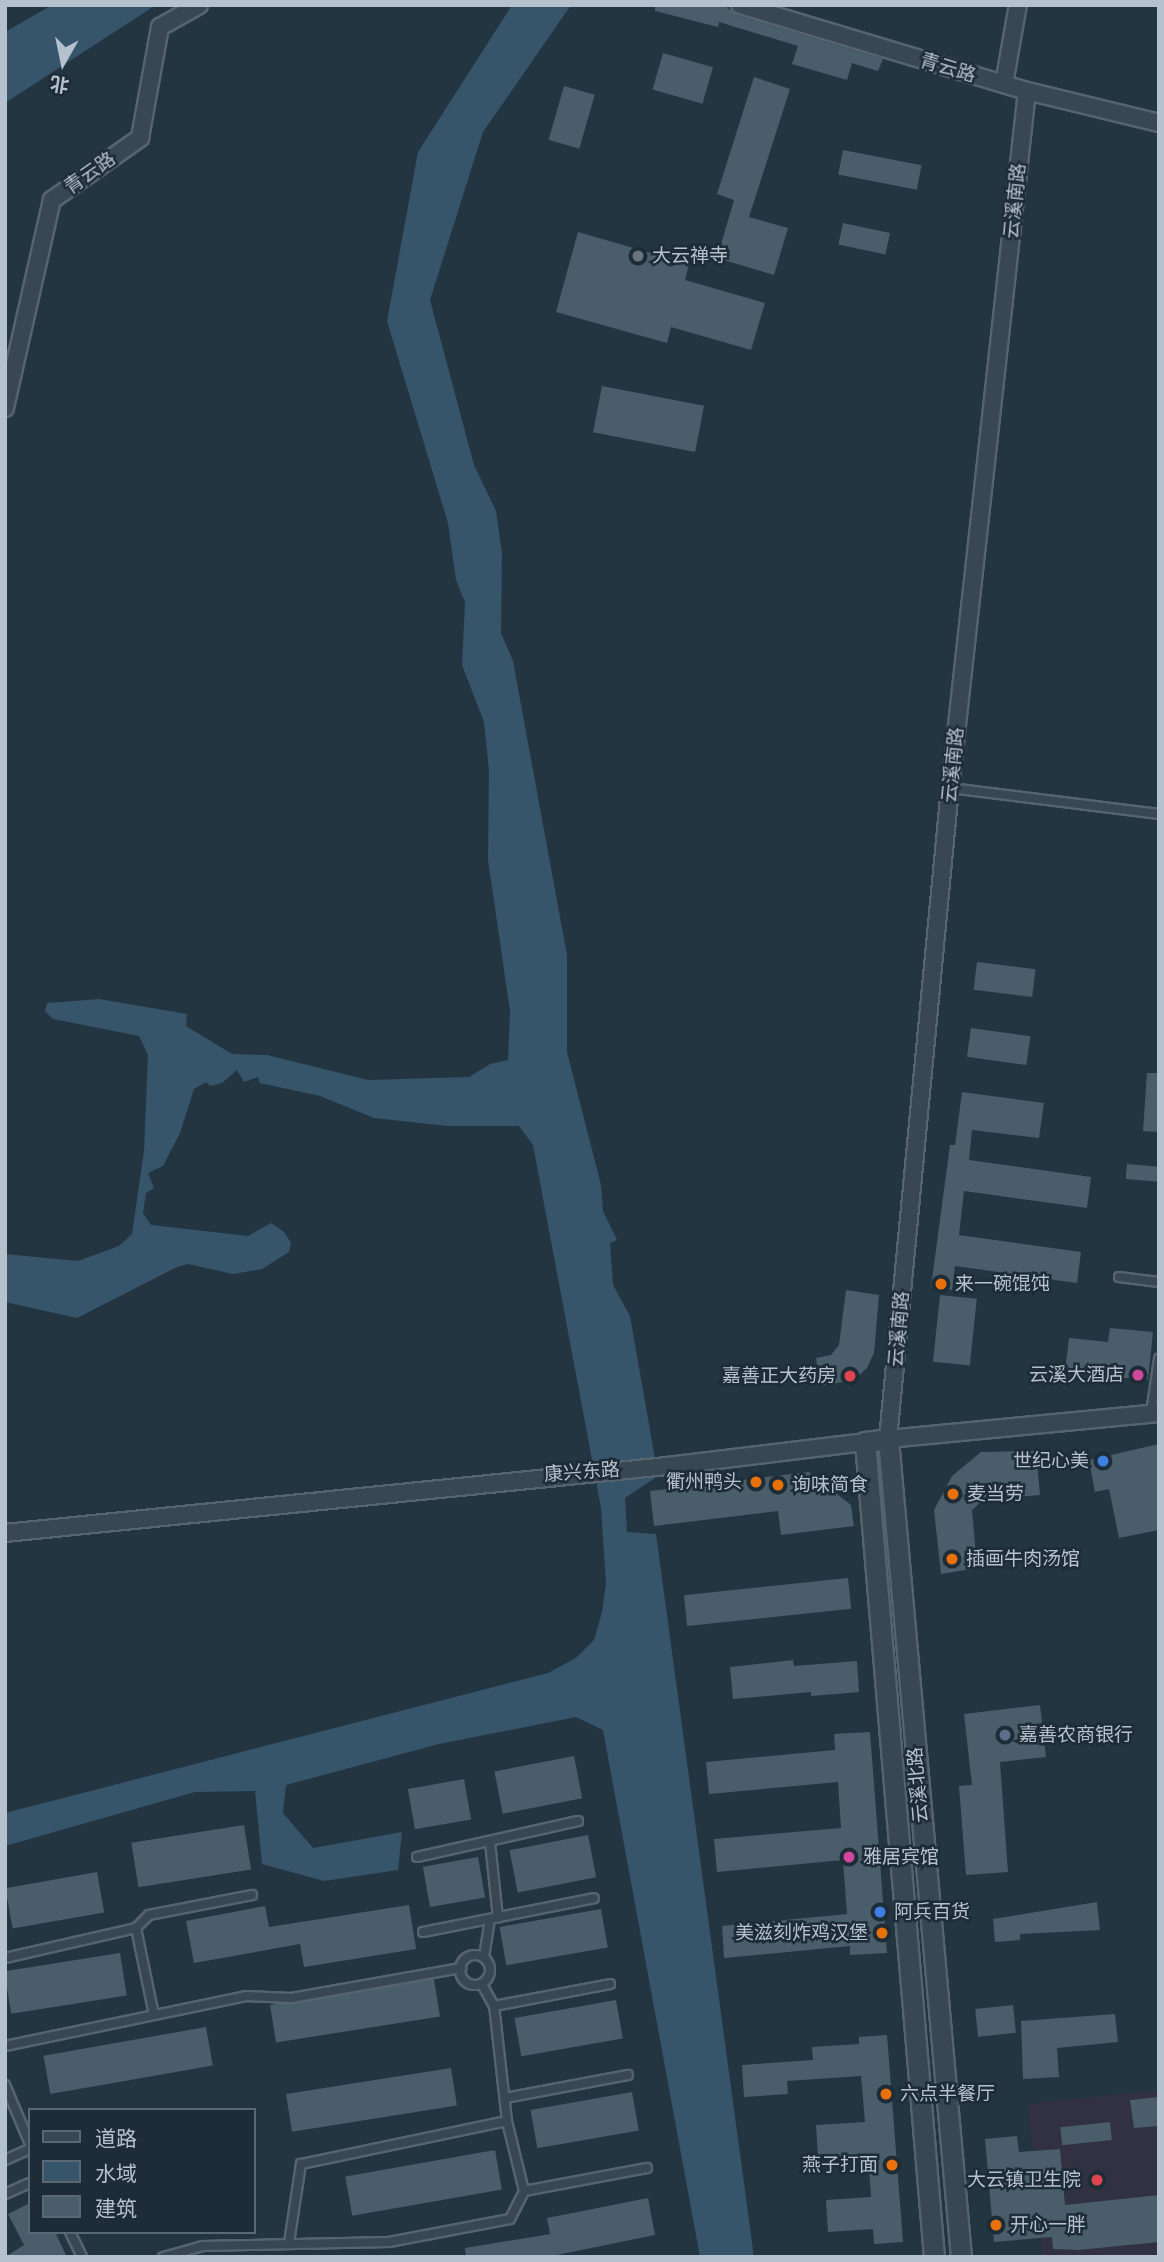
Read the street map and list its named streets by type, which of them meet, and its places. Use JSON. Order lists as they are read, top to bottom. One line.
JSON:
{"streets":{"street":["青云路","云溪南路","康兴东路","云溪北路"]},"crossings":[["青云路","云溪南路"],["云溪南路","康兴东路"],["云溪南路","云溪北路"],["康兴东路","云溪北路"]],"places":["大云禅寺","来一碗馄饨","云溪大酒店","嘉善正大药房","世纪心美","衢州鸭头","询味简食","麦当劳","插画牛肉汤馆","嘉善农商银行","雅居宾馆","阿兵百货","美滋刻炸鸡汉堡","六点半餐厅","燕子打面","大云镇卫生院","开心一胖"],"legend":["道路","水域","建筑"],"north":"bottom"}
